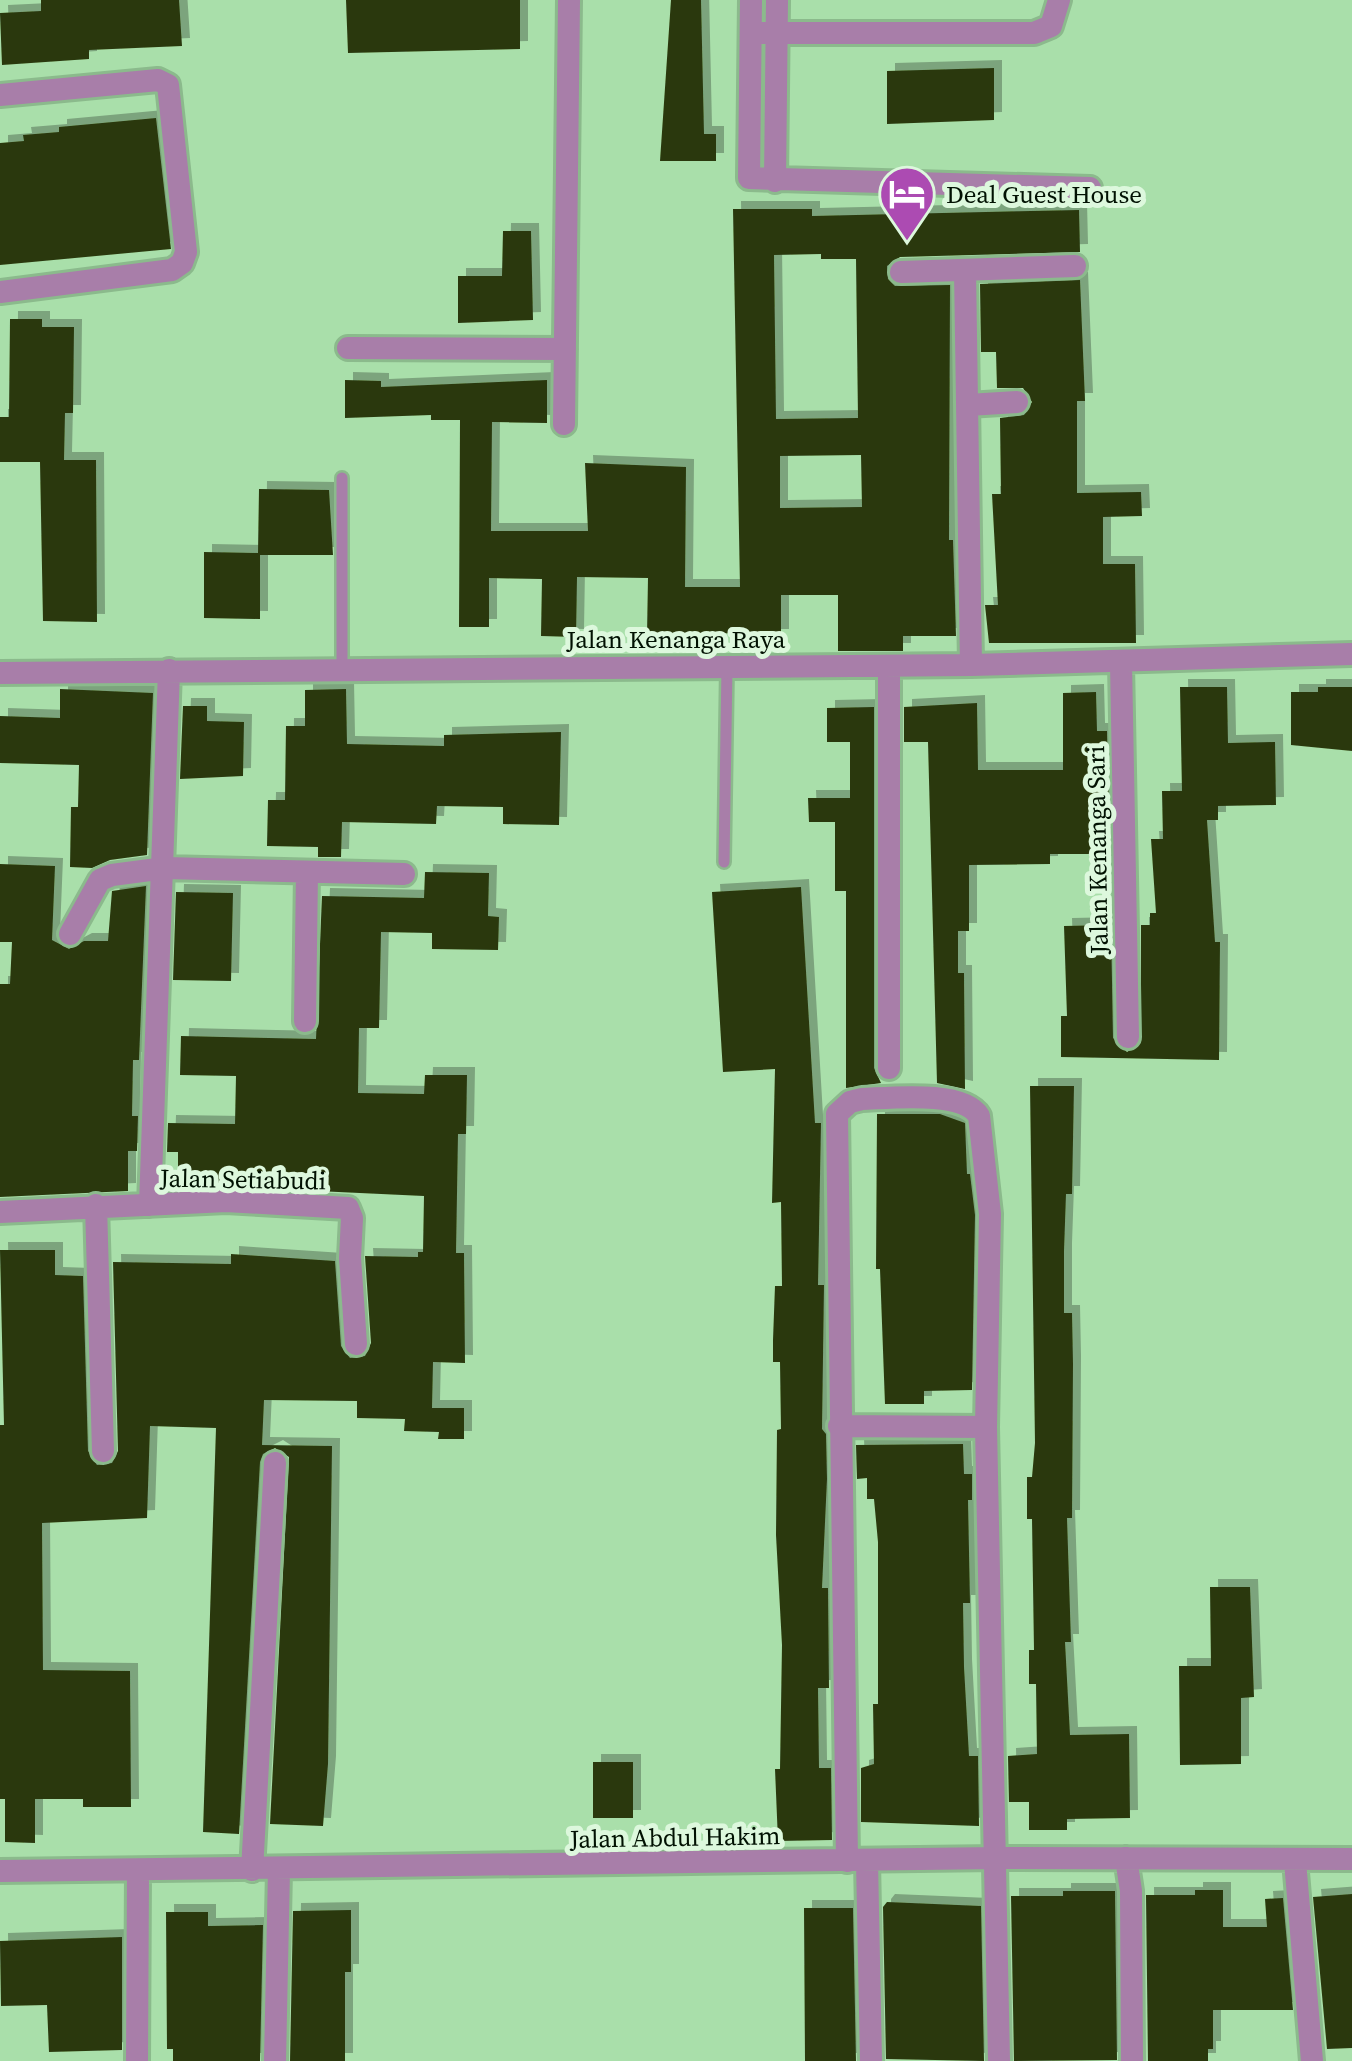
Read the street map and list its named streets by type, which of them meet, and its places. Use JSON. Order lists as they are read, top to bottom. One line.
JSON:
{"streets":{"street":["Jalan Kenanga Raya","Jalan Kenanga Sari","Jalan Setiabudi","Jalan Abdul Hakim"]},"crossings":[["Jalan Kenanga Raya","Jalan Kenanga Sari"]],"places":{"hotel":["Deal Guest House"]}}
